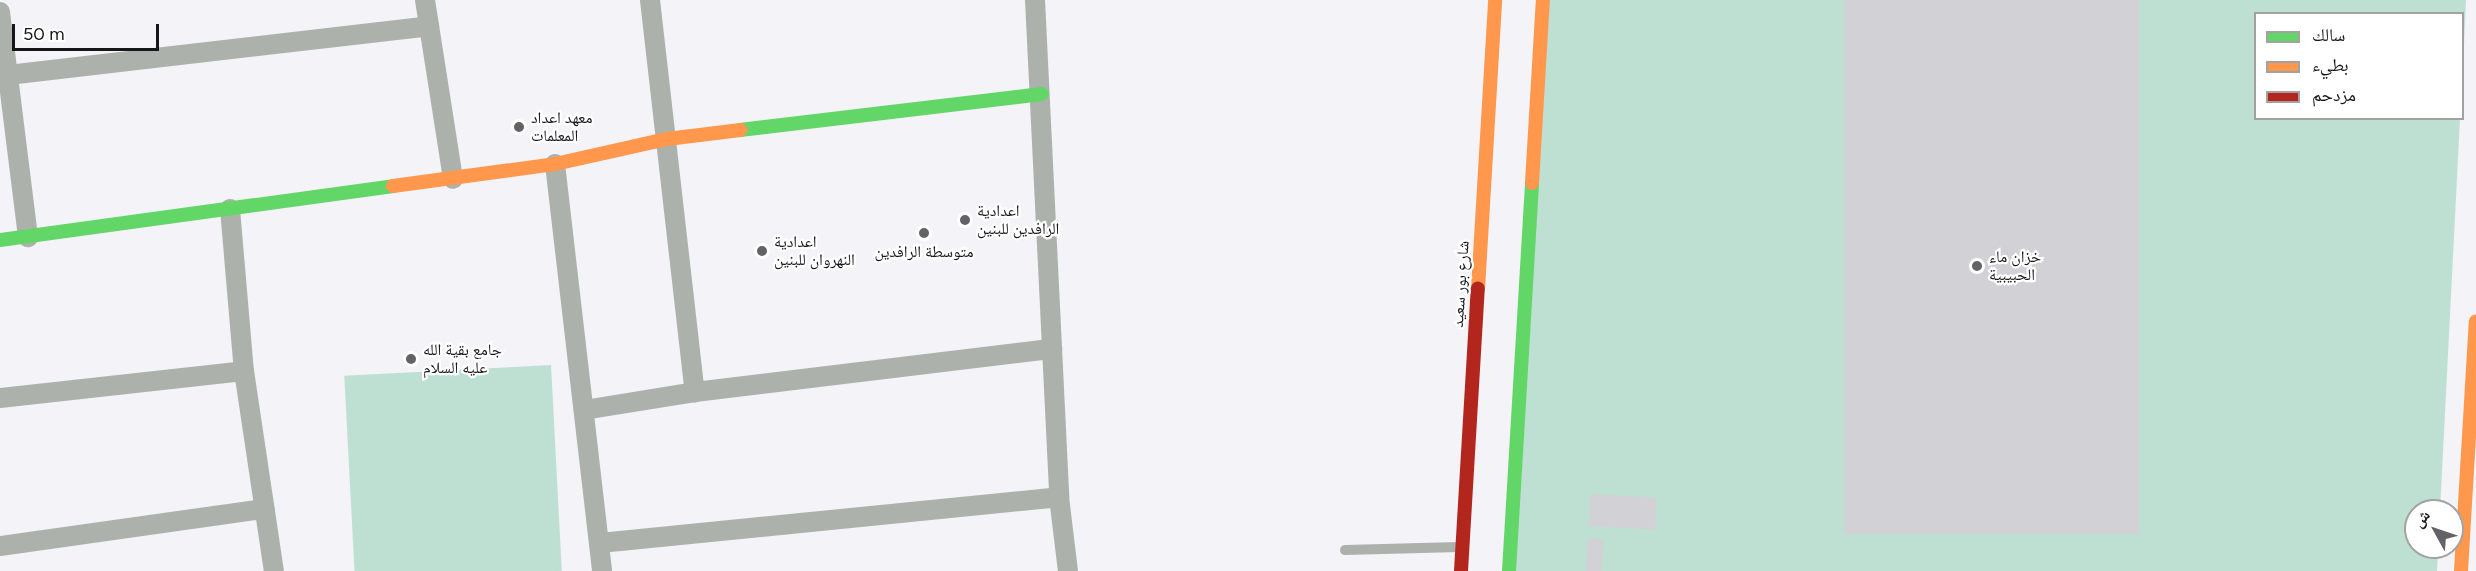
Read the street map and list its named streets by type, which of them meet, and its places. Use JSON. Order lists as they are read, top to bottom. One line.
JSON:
{"streets":{"street":["شارع بور سعيد"]},"places":["معهد اعداد المعلمات","اعدادية الرافدين للبنين","متوسطة الرافدين","اعدادية النهروان للبنين","خزان ماء الحبيبية","جامع بقية الله عليه السلام"],"legend":["سالك","بطيء","مزدحم"],"scale_bar":"50 m","north":"top left"}
